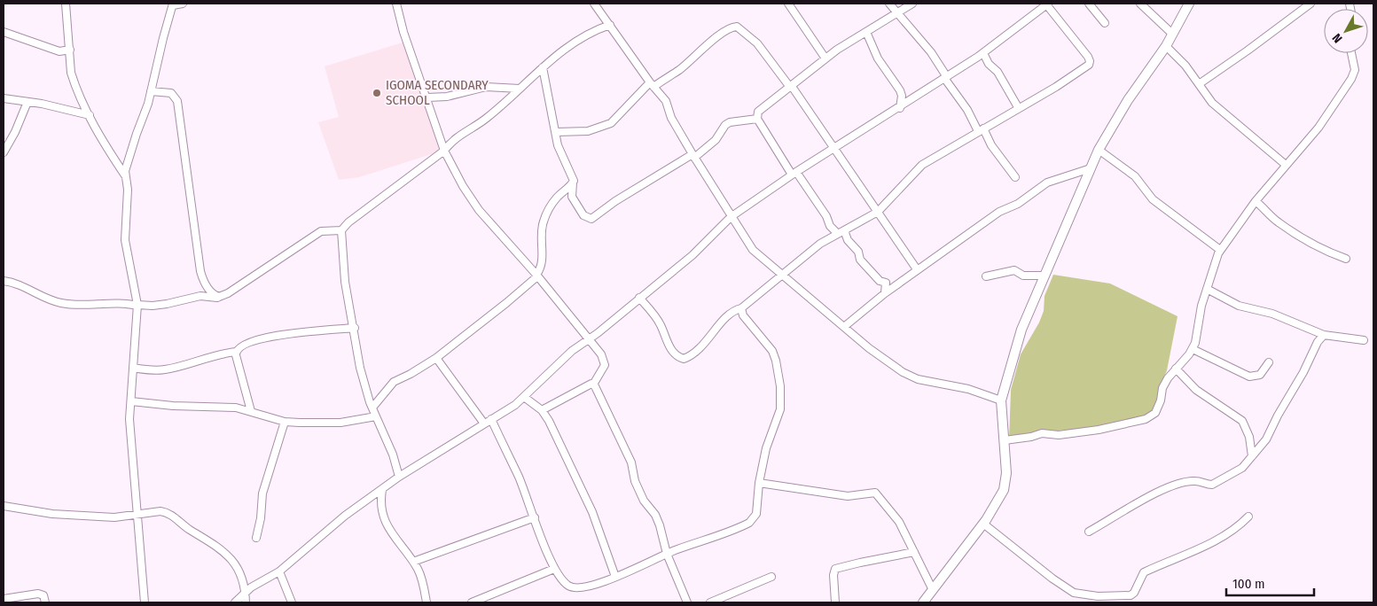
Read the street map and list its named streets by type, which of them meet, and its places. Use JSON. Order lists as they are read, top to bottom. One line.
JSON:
{"places":["IGOMA SECONDARY SCHOOL"],"scale_bar":"100 m","north":"bottom left"}
